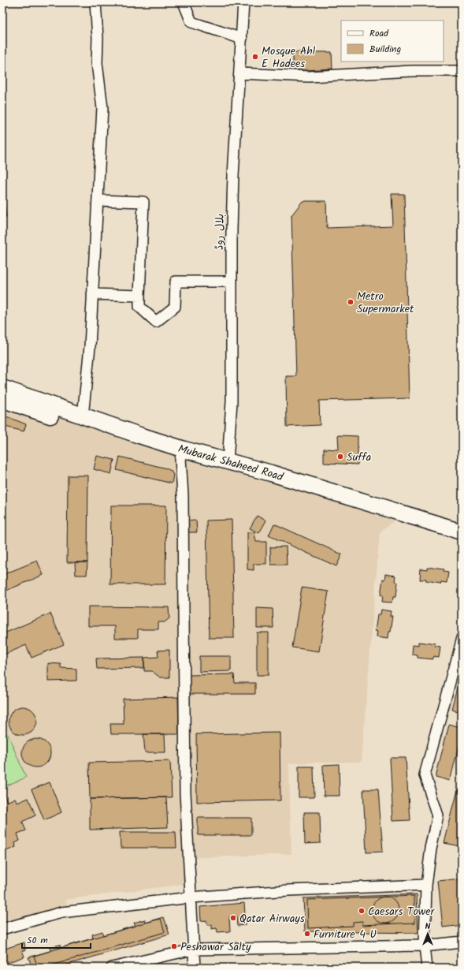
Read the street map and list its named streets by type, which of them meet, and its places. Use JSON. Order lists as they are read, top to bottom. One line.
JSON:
{"streets":{"main road":["Mubarak Shaheed Road"],"street":["بلال روڈ"]},"crossings":[["بلال روڈ","Mubarak Shaheed Road"]],"places":["Mosque Ahl E Hadees","Metro Supermarket","Suffa","Caesars Tower","Qatar Airways","Furniture 4 U","Peshawar Salty"],"legend":["Road","Building"],"scale_bar":"50 m","north":"top"}
